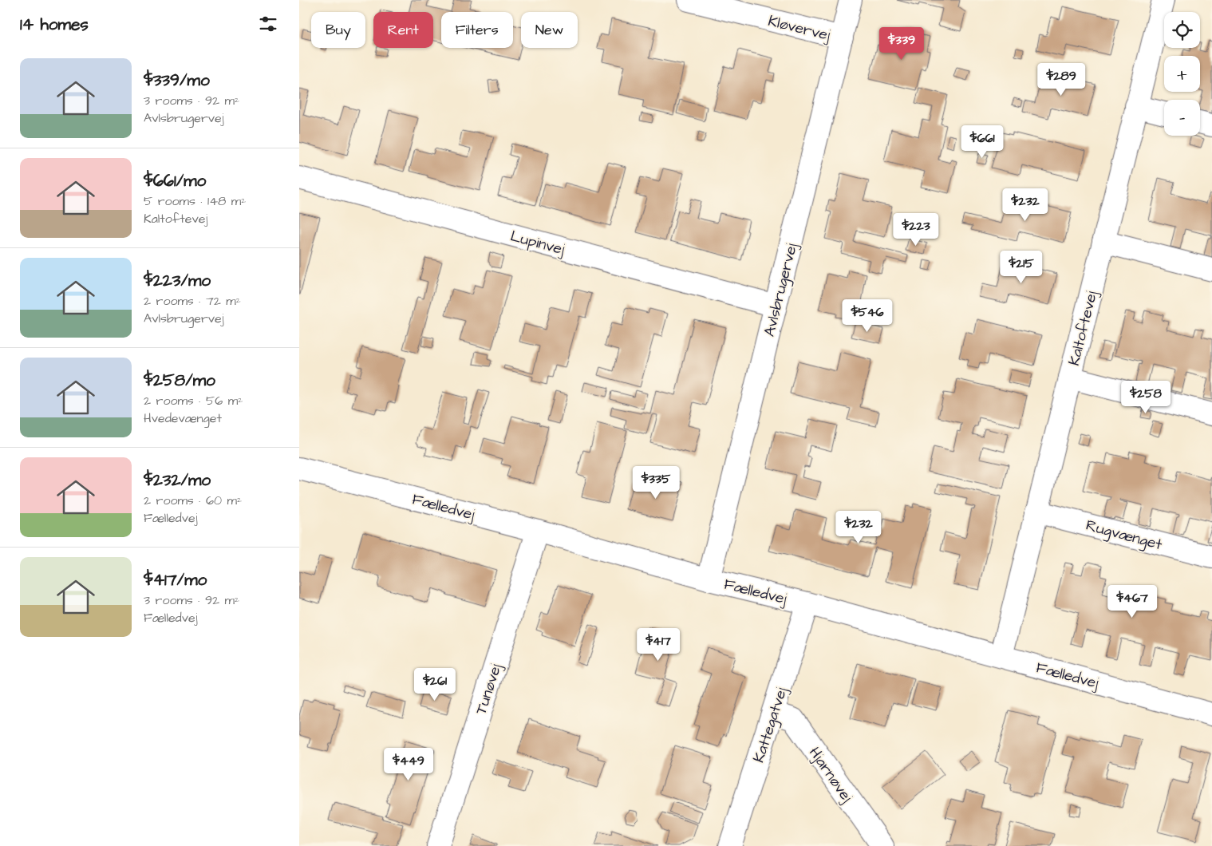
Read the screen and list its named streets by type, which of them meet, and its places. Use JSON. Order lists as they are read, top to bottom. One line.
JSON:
{"streets":{"street":["Kløvervej","Lupinvej","Avlsbrugervej","Kaltoftevej","Fælledvej","Rugvænget","Tunøvej","Kattegatvej","Hjarnøvej"]},"crossings":[["Kløvervej","Avlsbrugervej"],["Lupinvej","Avlsbrugervej"],["Avlsbrugervej","Fælledvej"],["Kaltoftevej","Fælledvej"],["Kaltoftevej","Rugvænget"],["Fælledvej","Tunøvej"],["Fælledvej","Kattegatvej"],["Kattegatvej","Hjarnøvej"]],"page":{"heading":"14 homes","map_buttons":["+","−"],"chip":["Buy","Rent","Filters","New"],"price":["$339","$289","$661","$232","$223","$215","$546","$258","$335","$232","$467","$417","$261","$449"],"list":[{"name":"$339/mo","note":"3 rooms · 92 m² · Avlsbrugervej"},{"name":"$661/mo","note":"5 rooms · 148 m² · Kaltoftevej"},{"name":"$223/mo","note":"2 rooms · 72 m² · Avlsbrugervej"},{"name":"$258/mo","note":"2 rooms · 56 m² · Hvedevænget"},{"name":"$232/mo","note":"2 rooms · 60 m² · Fælledvej"},{"name":"$417/mo","note":"3 rooms · 92 m² · Fælledvej"}]}}
